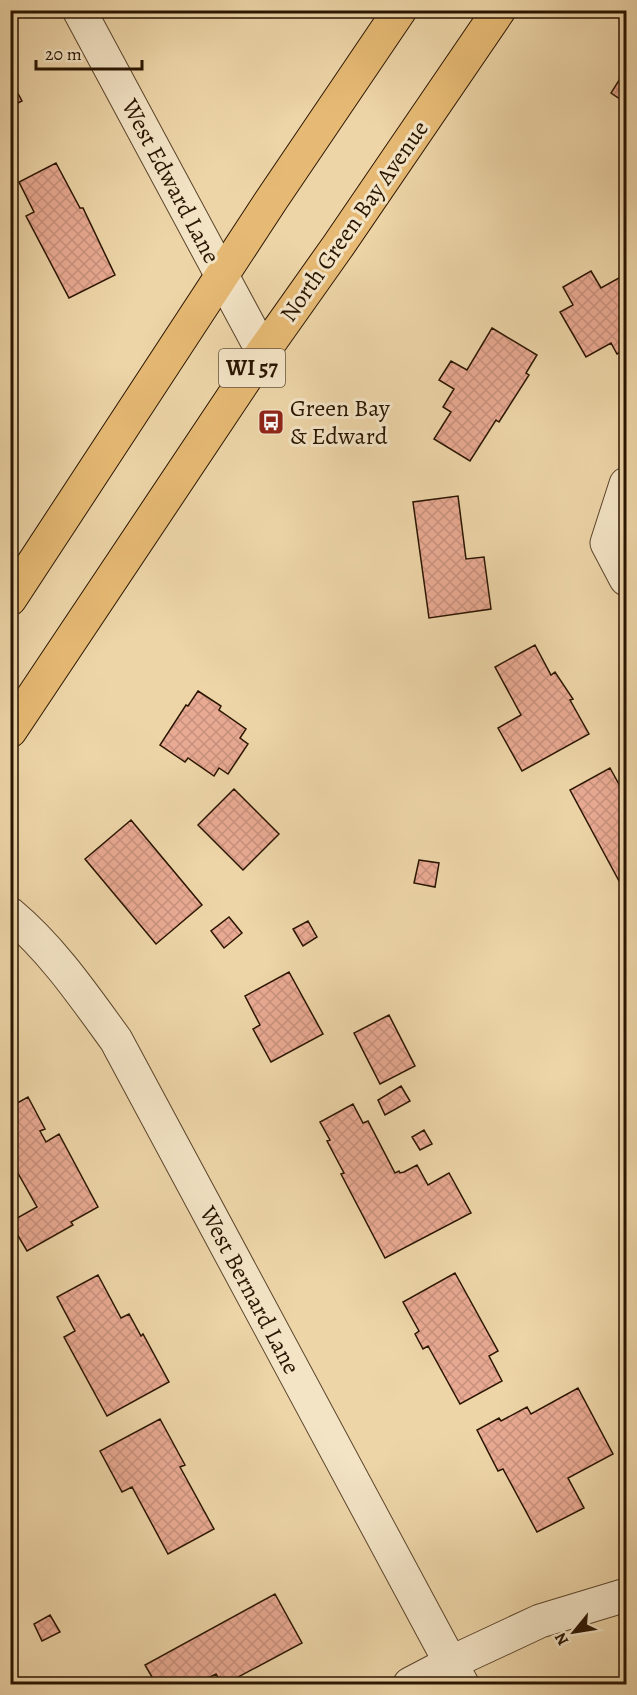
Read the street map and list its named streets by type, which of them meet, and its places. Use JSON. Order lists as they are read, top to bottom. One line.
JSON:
{"streets":{"main road":["North Green Bay Avenue","WI 57"],"street":["West Edward Lane","West Bernard Lane"]},"crossings":[["West Edward Lane","North Green Bay Avenue"]],"places":{"bus stop":["Green Bay & Edward"]},"scale_bar":"20 m","north":"bottom left"}
